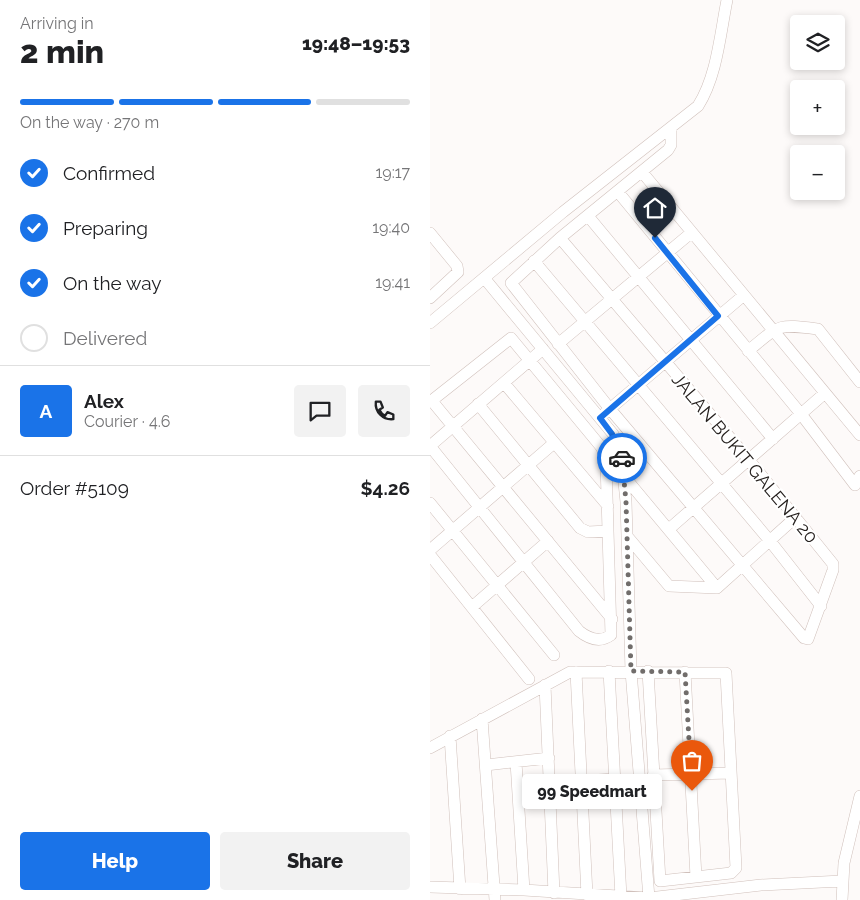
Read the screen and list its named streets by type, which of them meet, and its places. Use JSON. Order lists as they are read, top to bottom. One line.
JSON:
{"streets":{"street":["JALAN BUKIT GALENA 20"]},"places":["99 Speedmart"],"page":{"heading":["2 min","Arriving in","19:48–19:53"],"panel":["Alex","Courier · 4.6","Order #5109","$4.26"],"map_buttons":["+","−"],"bar":"On the way · 270 m","list":[["Confirmed","19:17"],["Preparing","19:40"],["On the way","19:41"],"Delivered"],"round":"A","bubble":"99 Speedmart","buttons":["Help","Share"]}}
